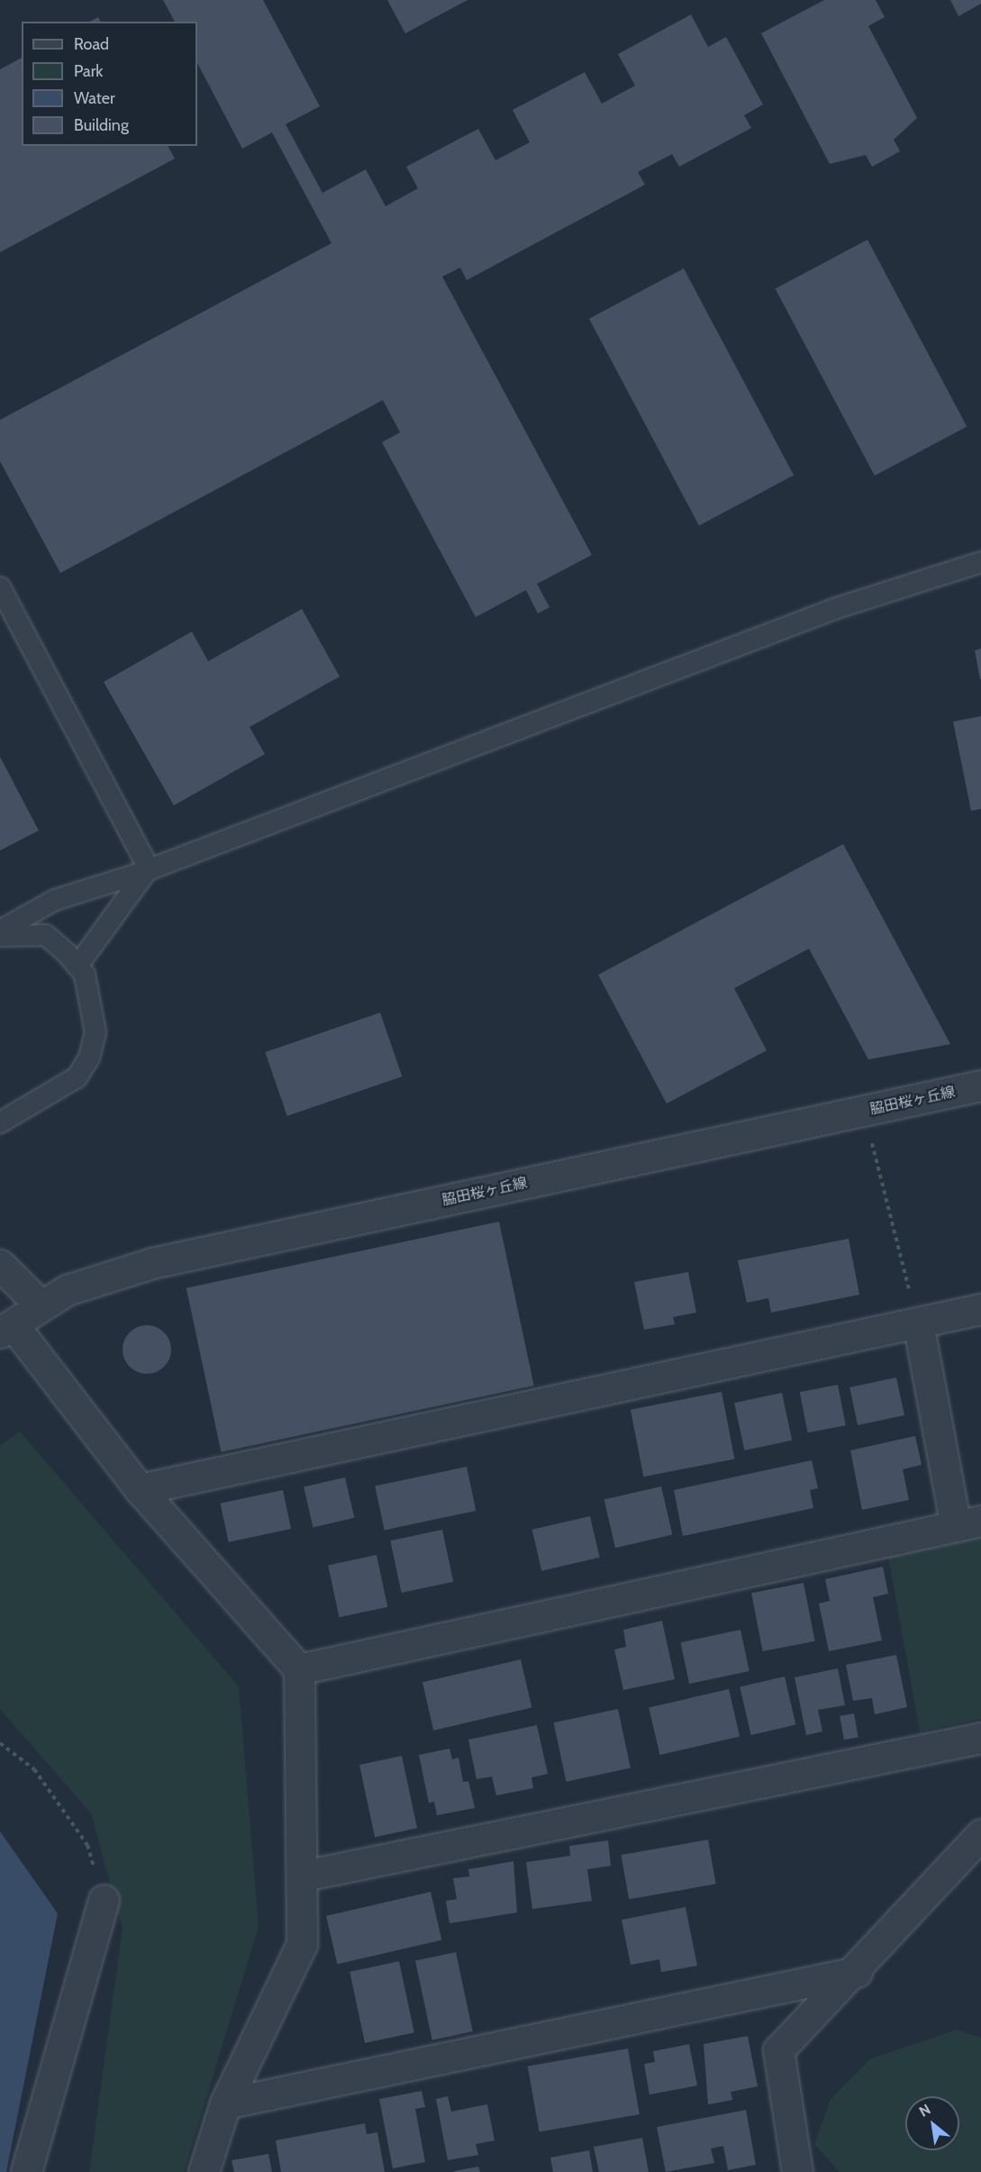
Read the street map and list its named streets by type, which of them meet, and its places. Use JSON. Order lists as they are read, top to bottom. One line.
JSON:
{"streets":{"street":["脇田桜ヶ丘線"]},"legend":["Road","Park","Water","Building"],"north":"top left"}
